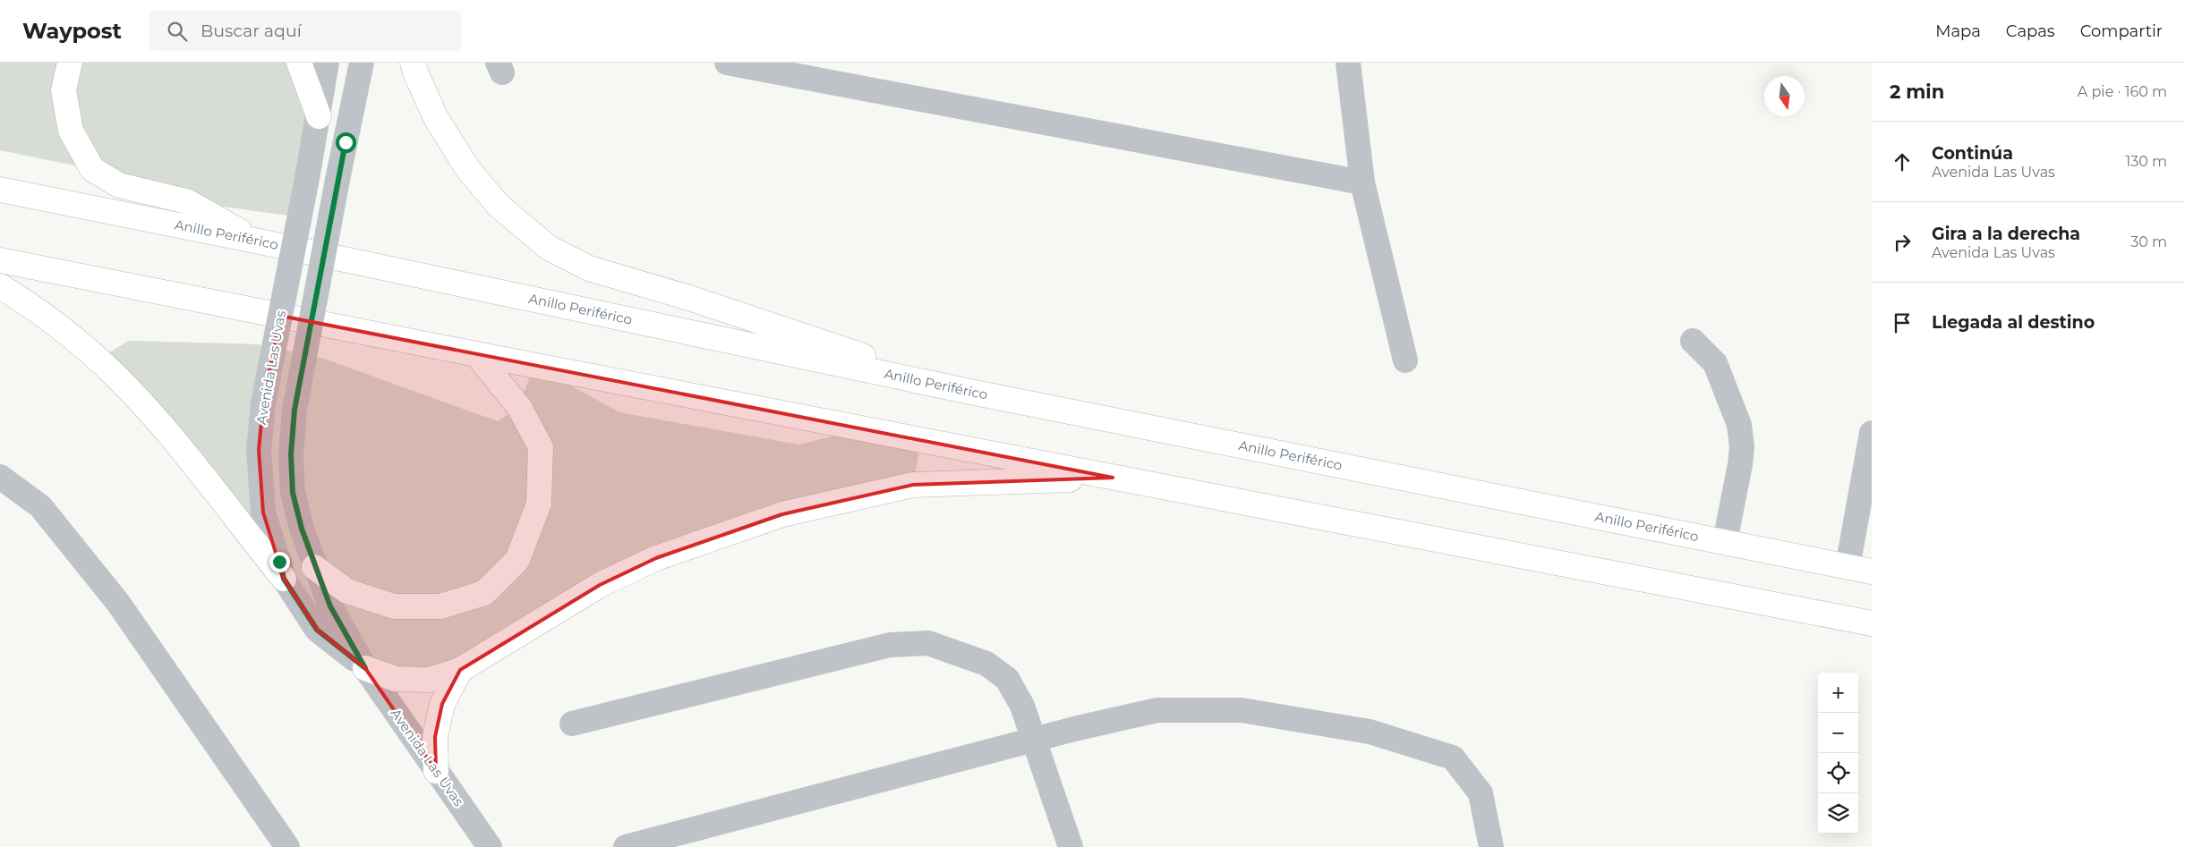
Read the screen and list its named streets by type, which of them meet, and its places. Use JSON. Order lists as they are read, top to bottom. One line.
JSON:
{"streets":{"highway":["Anillo Periférico"],"street":["Avenida Las Uvas"]},"north":"bottom","page":{"header":"Waypost","search":"Buscar aquí","nav":["Mapa","Capas","Compartir"],"heading":["2 min","A pie · 160 m"],"list":[["Continúa","Avenida Las Uvas","130 m"],["Gira a la derecha","Avenida Las Uvas","30 m"],"Llegada al destino"],"map_buttons":["+","−"]}}
